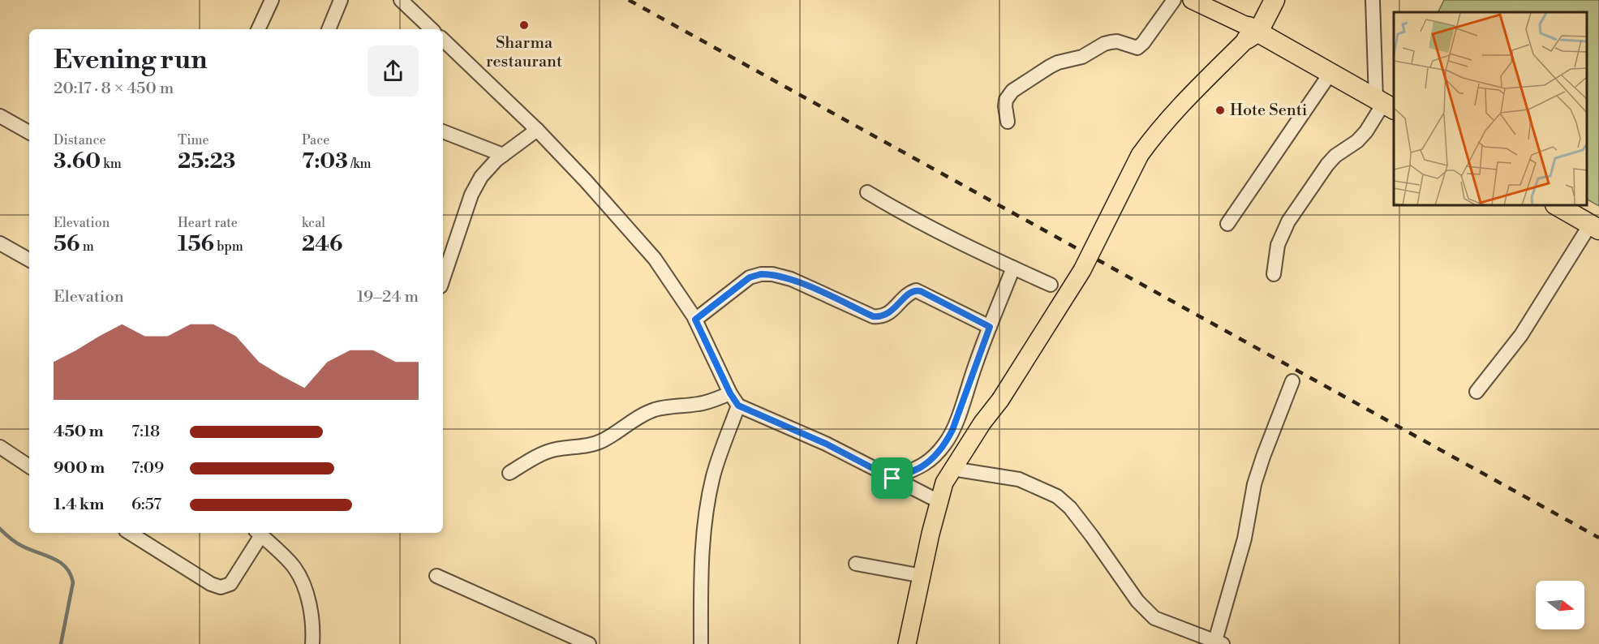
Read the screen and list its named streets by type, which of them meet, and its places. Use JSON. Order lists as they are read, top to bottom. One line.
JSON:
{"places":["Sharma restaurant","Hote Senti"],"north":"right","page":{"heading":["Evening run","20:17 · 8 × 450 m"],"stats":[["Distance","3.60 km"],["Time","25:23"],["Pace","7:03 /km"],["Elevation","56 m"],["Heart rate","156 bpm"],["kcal","246"]],"chart":["Elevation","19–24 m"],"list":[{"name":"450 m","note":"7:18"},{"name":"900 m","note":"7:09"},{"name":"1.4 km","note":"6:57"}]}}
